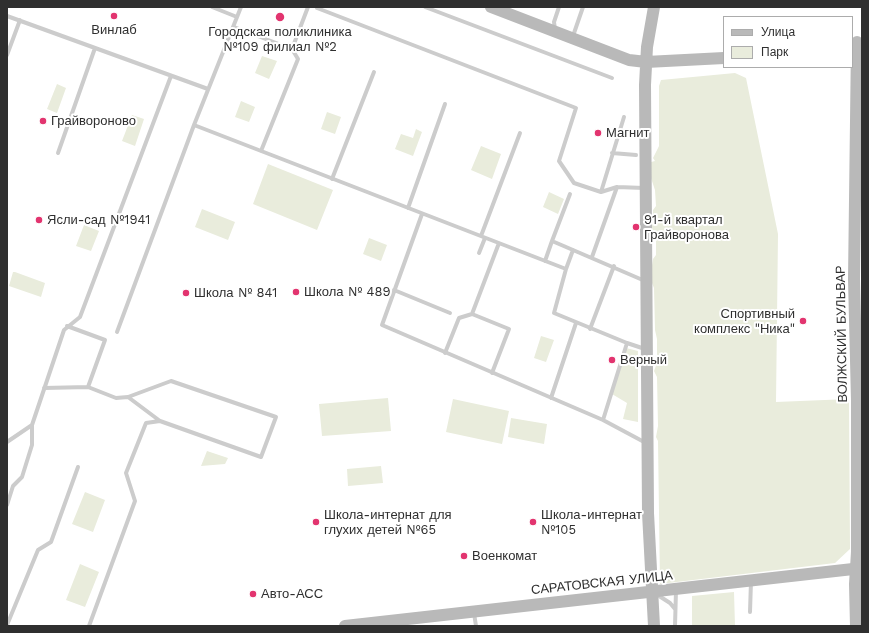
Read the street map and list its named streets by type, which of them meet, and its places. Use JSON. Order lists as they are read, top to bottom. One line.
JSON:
{"streets":{"street":["ВОЛЖСКИЙ БУЛЬВАР","САРАТОВСКАЯ УЛИЦА"]},"crossings":[["ВОЛЖСКИЙ БУЛЬВАР","САРАТОВСКАЯ УЛИЦА"]],"places":["Винлаб","Городская поликлиника №109 филиал №2","Грайвороново","Магнит","Ясли-сад №1941","91-й квартал Грайворонова","Школа № 489","Школа № 841","Спортивный комплекс \"Ника\"","Верный","Школа-интернат для глухих детей №65","Школа-интернат №105","Военкомат","Авто-АСС"],"legend":["Улица","Парк"]}
